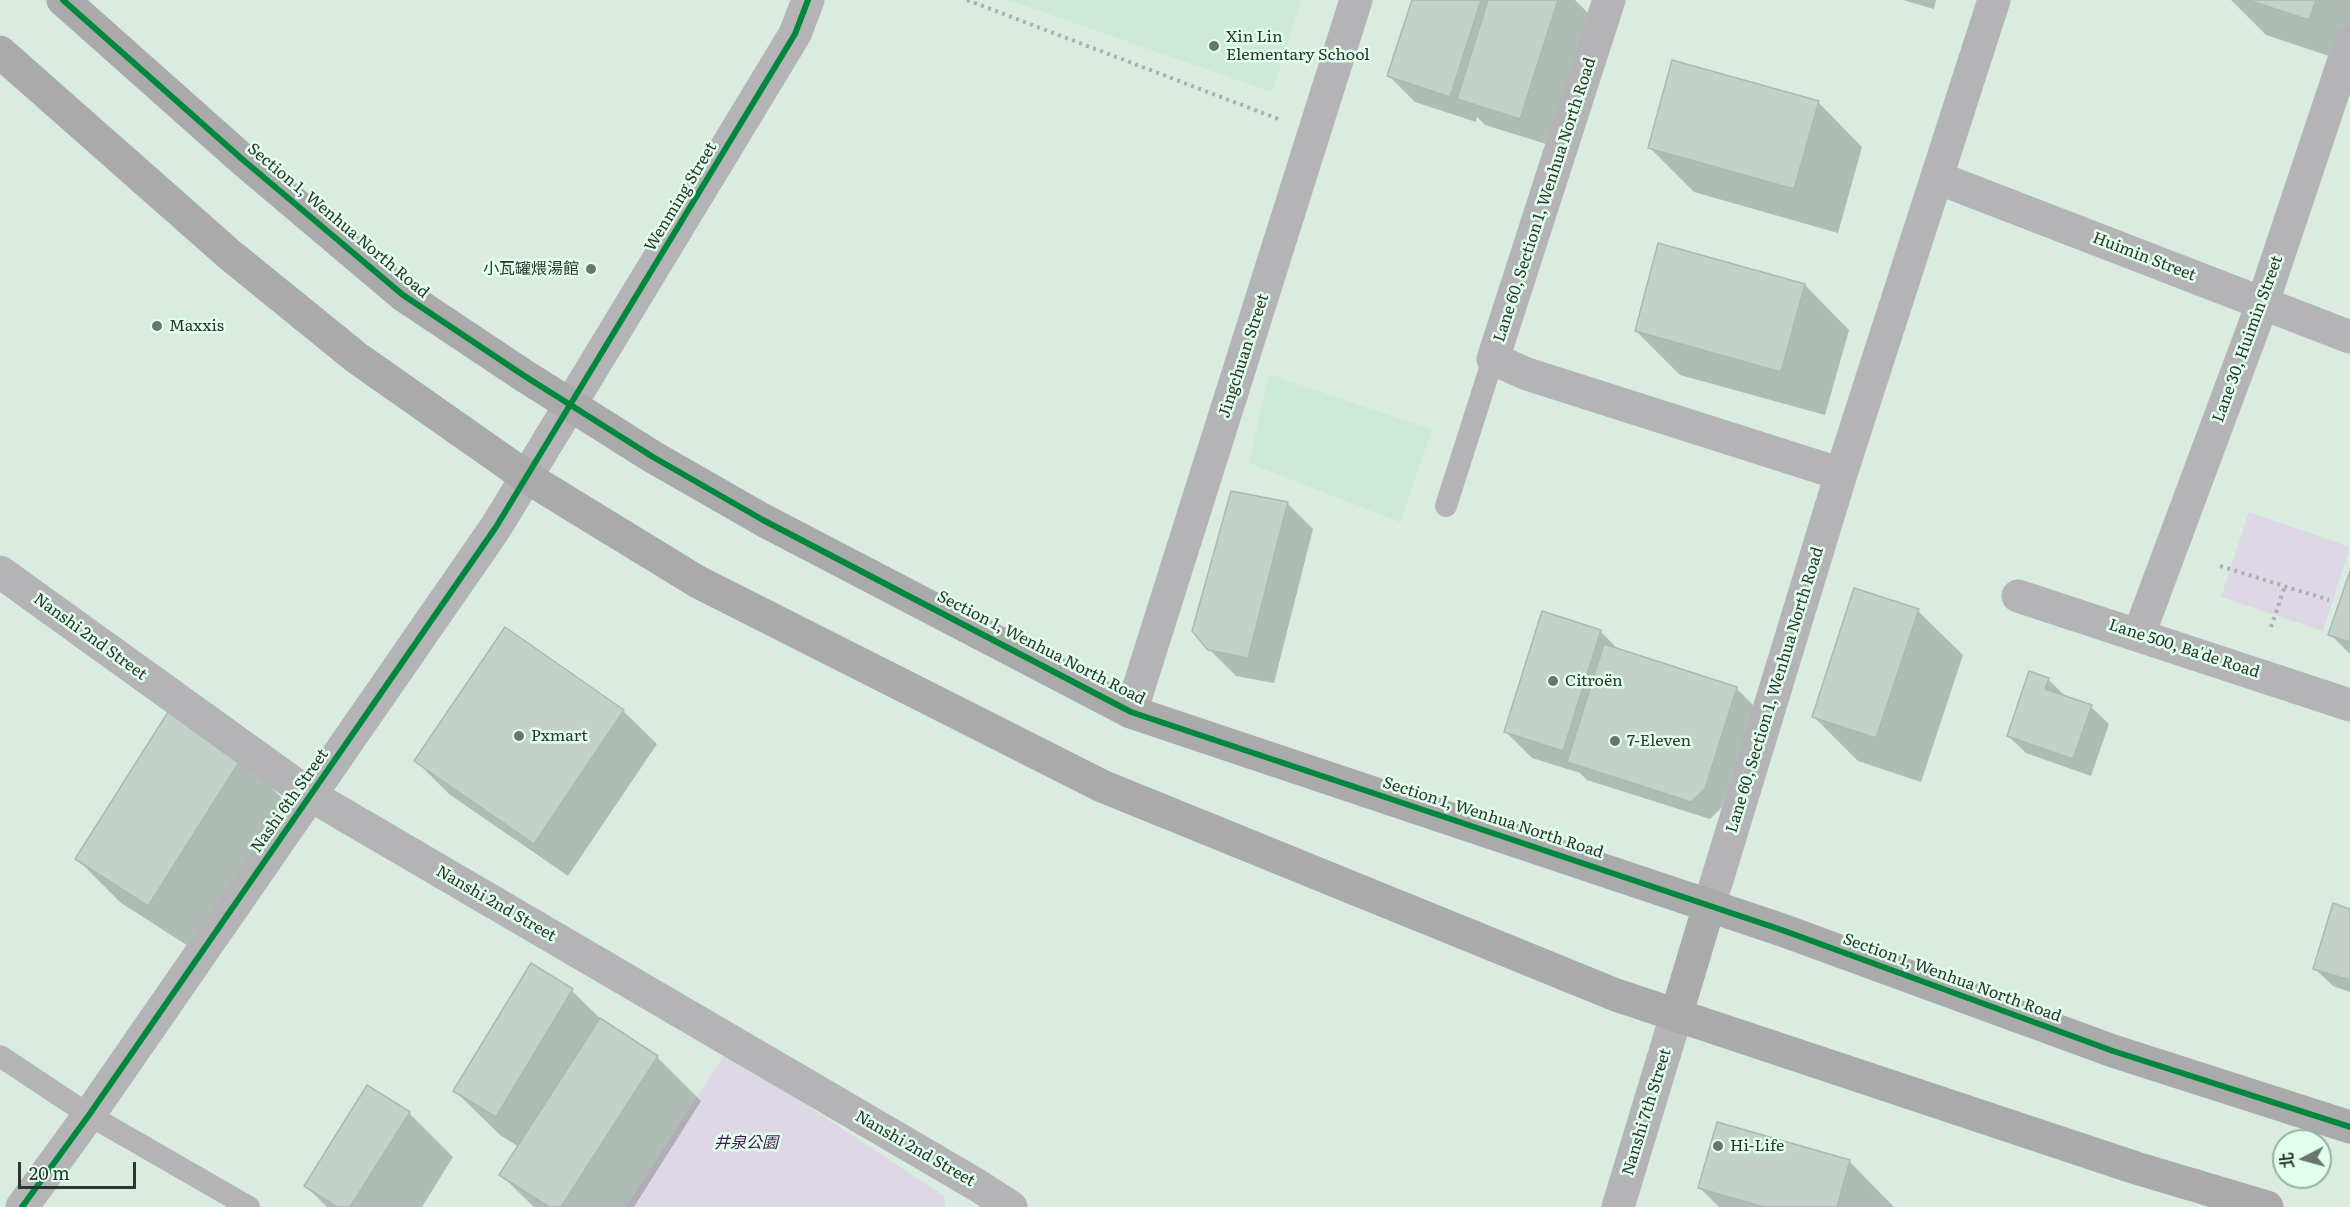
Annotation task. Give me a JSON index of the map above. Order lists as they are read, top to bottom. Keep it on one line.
{"streets":{"street":["Wenming Street","Lane 60, Section 1, Wenhua North Road","Section 1, Wenhua North Road","Huimin Street","Lane 30, Huimin Street","Jingchuan Street","Nanshi 2nd Street","Lane 500, Ba'de Road","Nashi 6th Street","Nanshi 7th Street"]},"crossings":[["Wenming Street","Section 1, Wenhua North Road"],["Wenming Street","Nashi 6th Street"],["Lane 60, Section 1, Wenhua North Road","Section 1, Wenhua North Road"],["Lane 60, Section 1, Wenhua North Road","Huimin Street"],["Section 1, Wenhua North Road","Jingchuan Street"],["Section 1, Wenhua North Road","Nashi 6th Street"],["Huimin Street","Lane 30, Huimin Street"],["Lane 30, Huimin Street","Lane 500, Ba'de Road"],["Nanshi 2nd Street","Nashi 6th Street"]],"parks":["井泉公園"],"places":["Xin Lin Elementary School","小瓦罐煨湯館","Maxxis","Citroën","Pxmart","7-Eleven","Hi-Life"],"scale_bar":"20 m","north":"left"}
